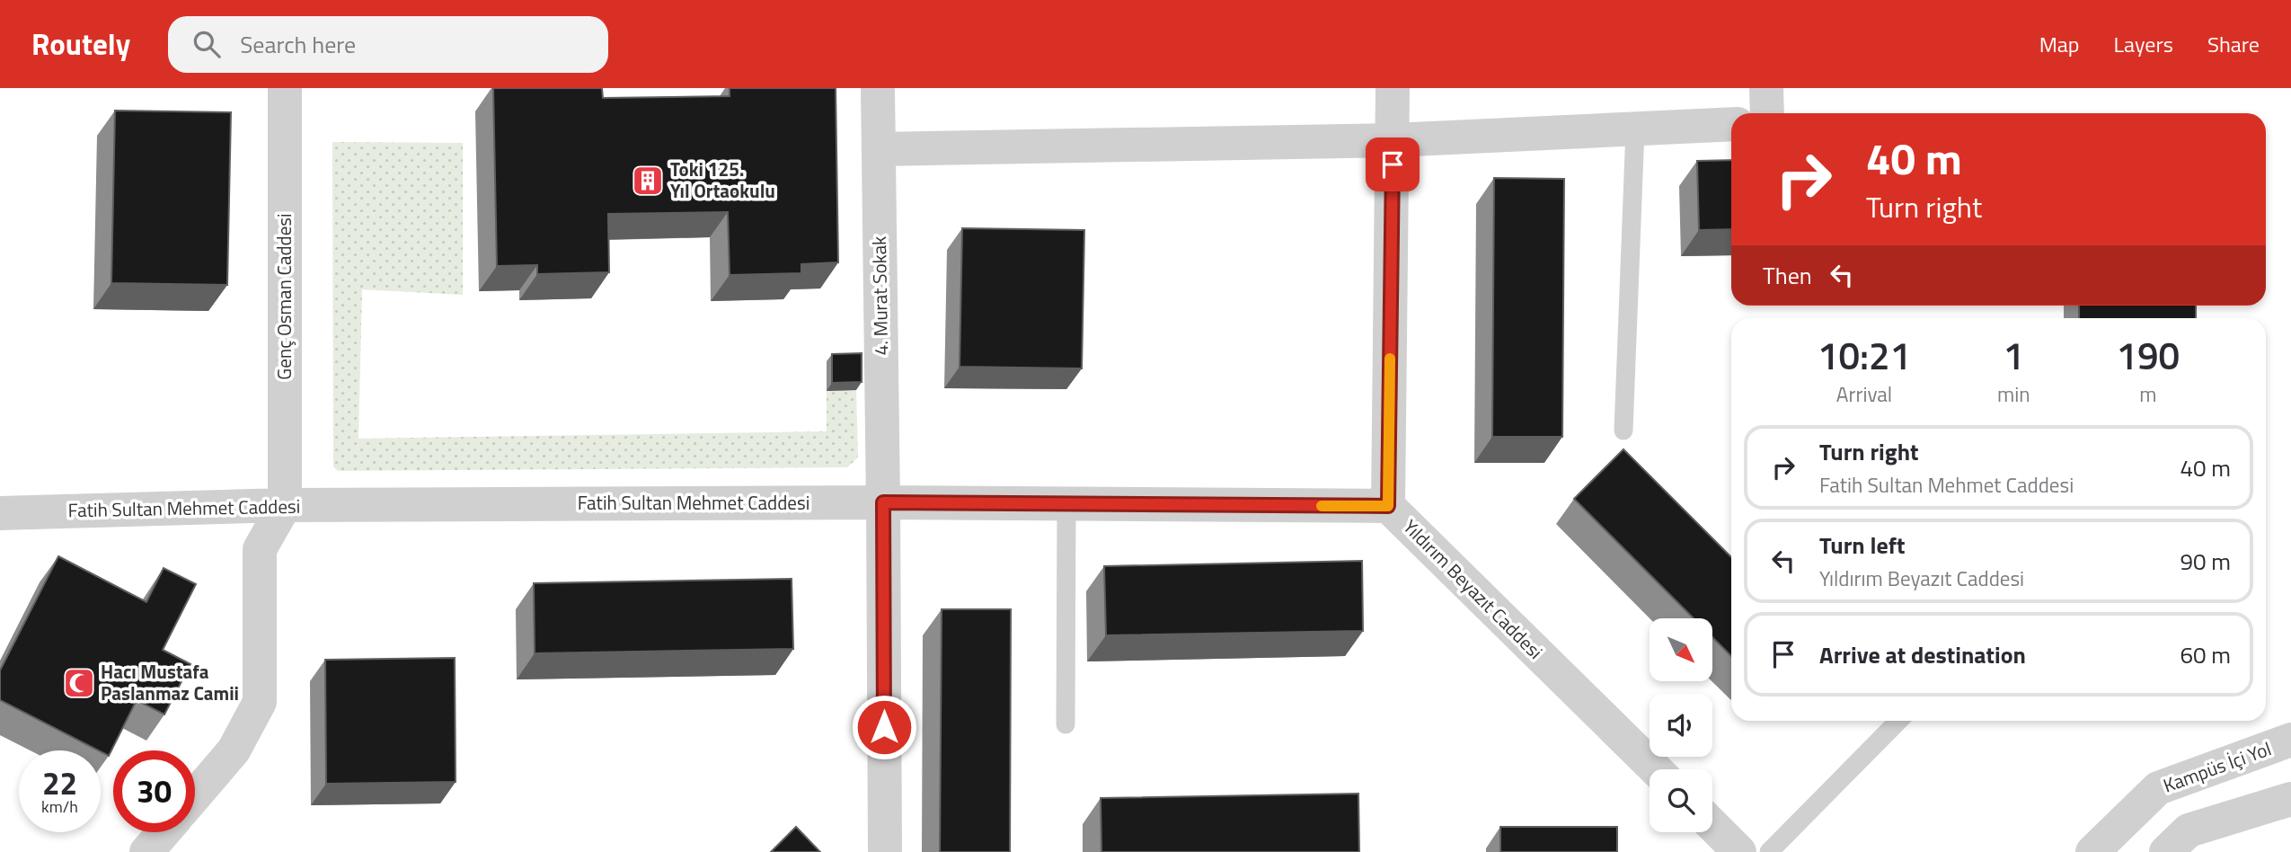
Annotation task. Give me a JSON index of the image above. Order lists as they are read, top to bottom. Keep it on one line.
{"streets":{"street":["4. Murat Sokak","Genç Osman Caddesi","Fatih Sultan Mehmet Caddesi","Yıldırım Beyazıt Caddesi","Kampüs İçi Yol"]},"crossings":[["4. Murat Sokak","Fatih Sultan Mehmet Caddesi"],["Genç Osman Caddesi","Fatih Sultan Mehmet Caddesi"],["Fatih Sultan Mehmet Caddesi","Yıldırım Beyazıt Caddesi"]],"places":{"building":["Toki 125. Yıl Ortaokulu"],"mosque":["Hacı Mustafa Paslanmaz Camii"]},"north":"bottom right","page":{"header":"Routely","search":"Search here","nav":["Map","Layers","Share"],"turn":["40 m","Turn right"],"then":"Then","eta":["10:21","Arrival","1","min","190","m"],"list":[{"name":"Turn right","note":"Fatih Sultan Mehmet Caddesi","value":"40 m"},{"name":"Turn left","note":"Yıldırım Beyazıt Caddesi","value":"90 m"},{"name":"Arrive at destination","value":"60 m"}],"speed":"22 km/h","limit":"30"}}
